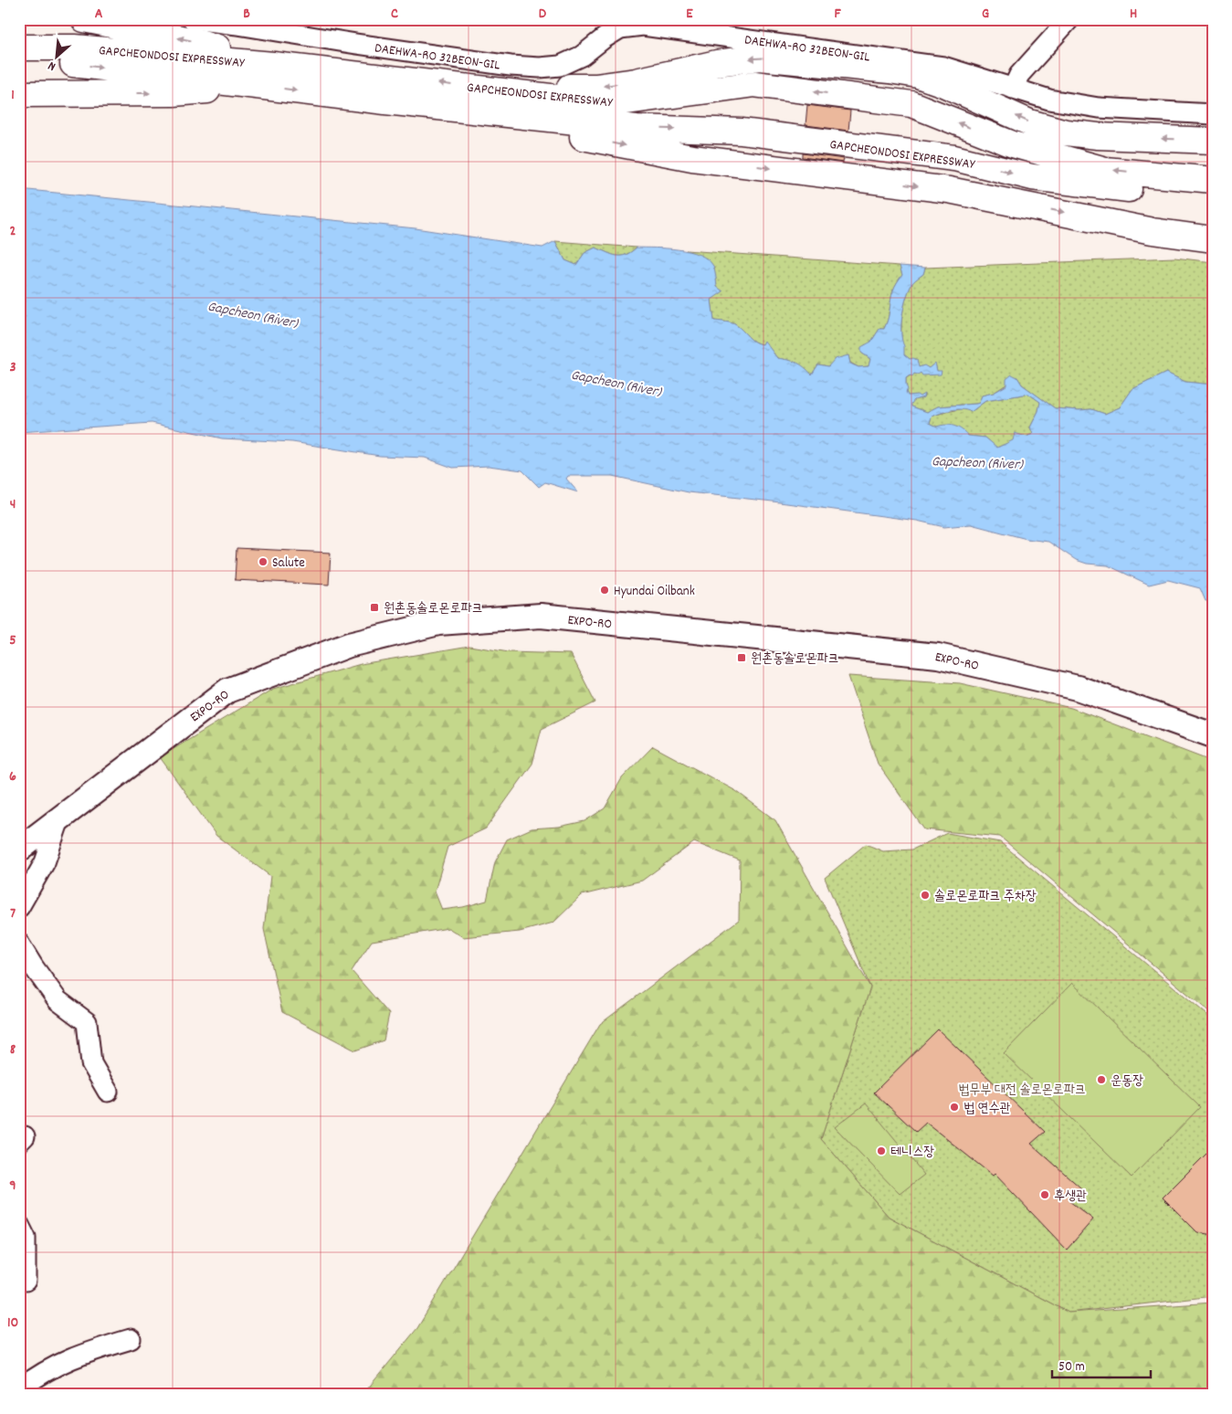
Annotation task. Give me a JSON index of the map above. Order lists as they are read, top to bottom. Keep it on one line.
{"streets":{"highway":["GAPCHEONDOSI EXPRESSWAY"],"main road":["EXPO-RO"],"street":["DAEHWA-RO 32BEON-GIL"]},"water":["Gapcheon (River)"],"parks":["법무부 대전 솔로몬로파크"],"places":{"other":["Salute","Hyundai Oilbank","솔로몬로파크 주차장","운동장","법 연수관","테니스장","후생관"],"transit":["원촌동솔로몬로파크","원촌동솔로몬파크"]},"scale_bar":"50 m","north":"bottom left","grid":{"columns":["A","B","C","D","E","F","G","H"],"rows":["1","2","3","4","5","6","7","8","9","10"]}}
